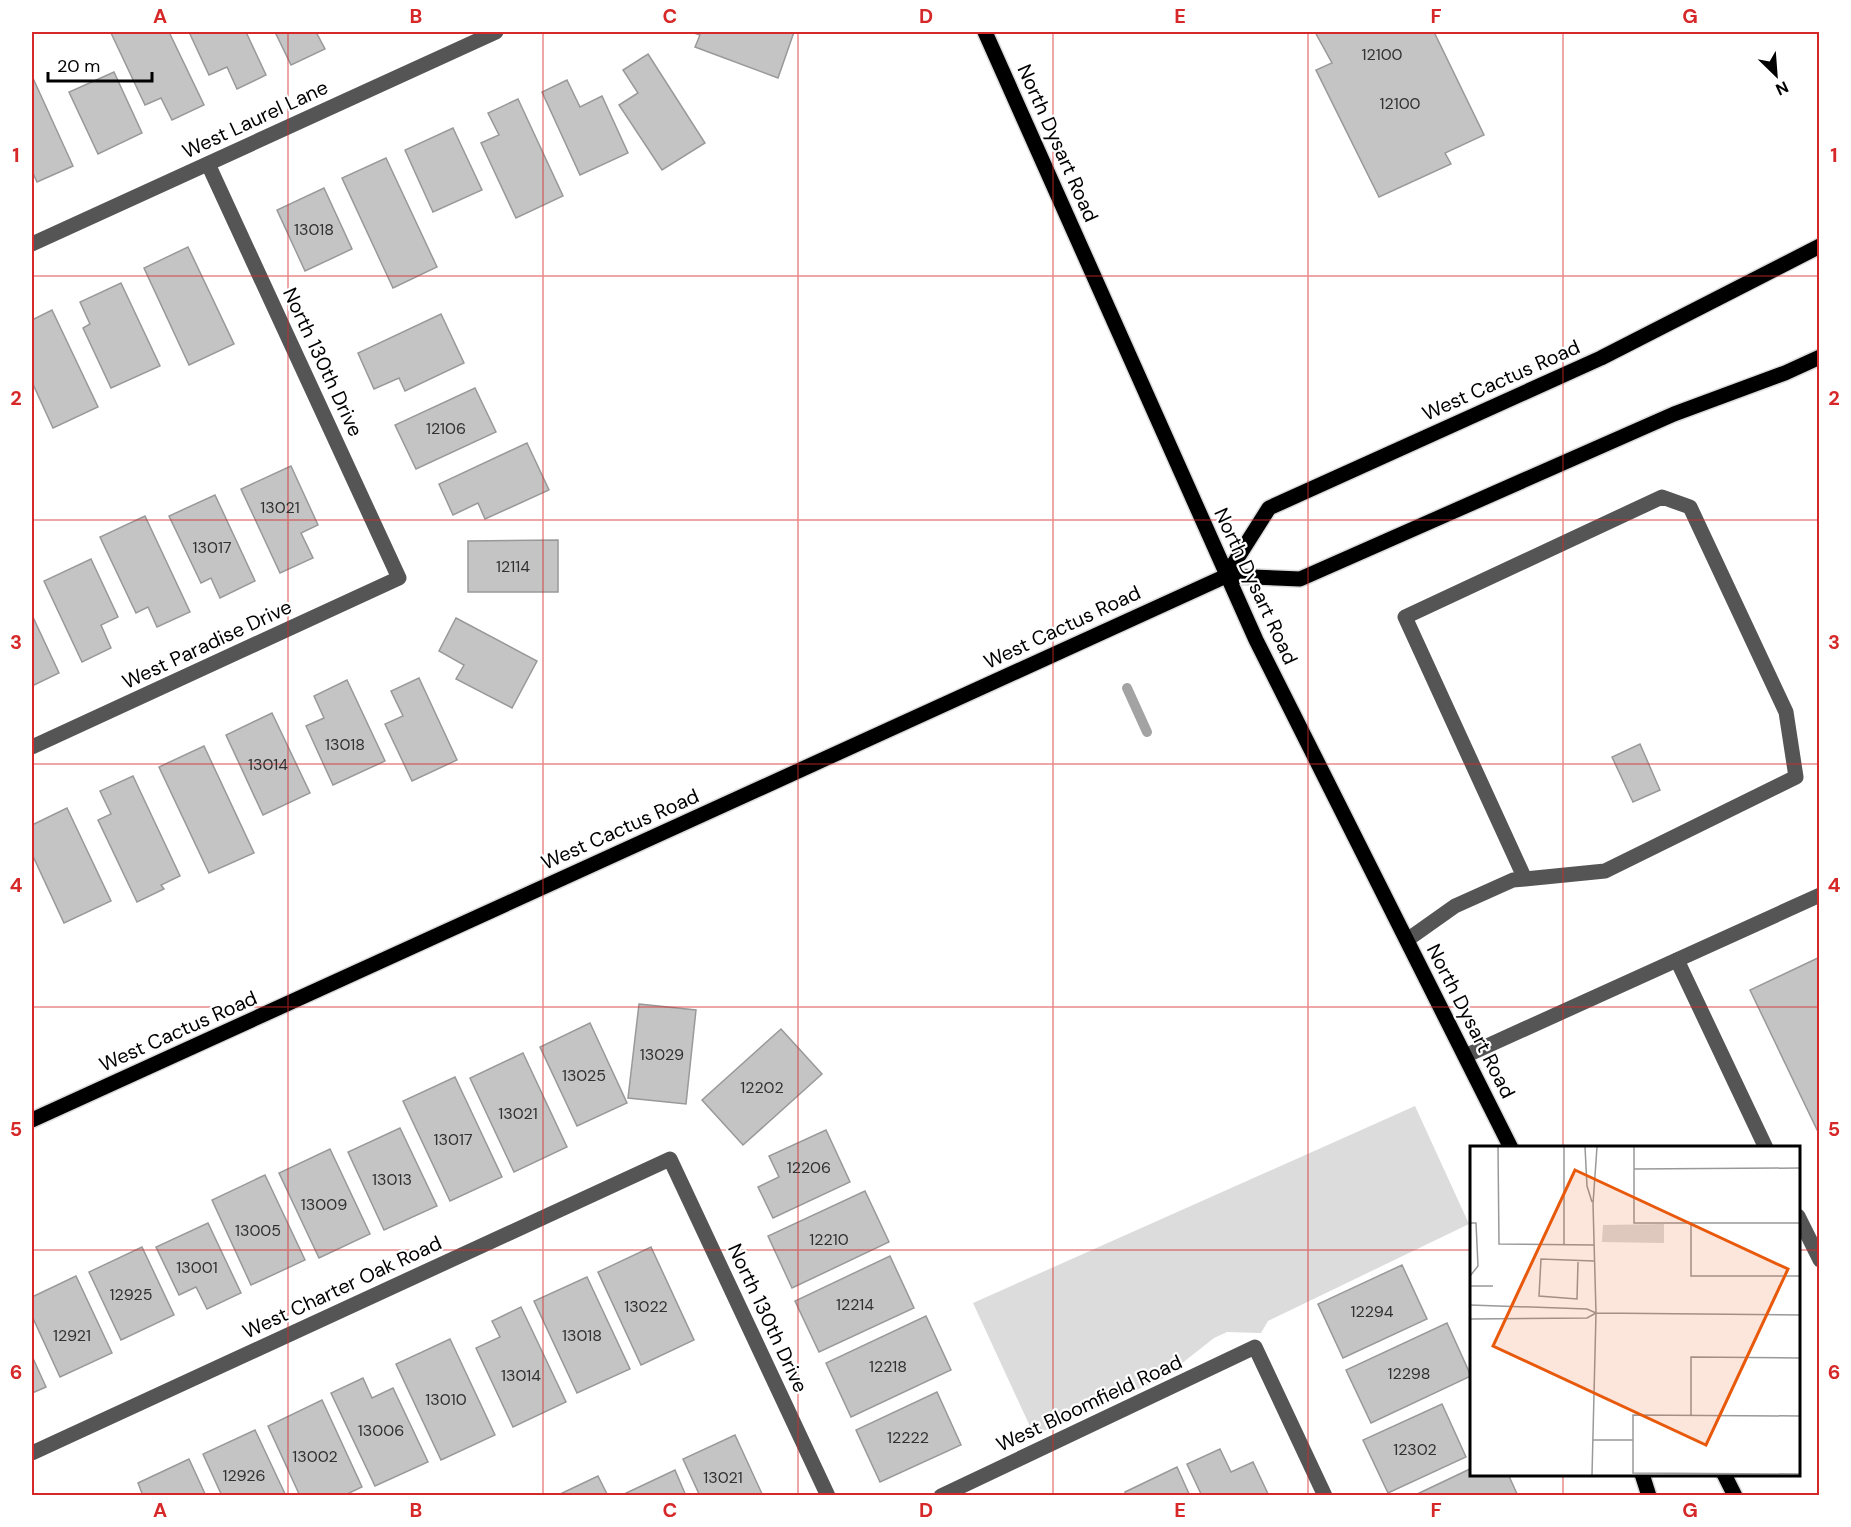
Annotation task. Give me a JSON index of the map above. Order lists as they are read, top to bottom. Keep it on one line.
{"streets":{"main road":["North Dysart Road","West Cactus Road"],"street":["West Laurel Lane","North 130th Drive","West Paradise Drive","West Charter Oak Road","West Bloomfield Road"]},"crossings":[["West Laurel Lane","North 130th Drive"],["North Dysart Road","West Cactus Road"],["North 130th Drive","West Paradise Drive"],["North 130th Drive","West Charter Oak Road"]],"house_numbers":["12100","12100","13018","12106","13021","13017","12114","13018","13014","13029","13025","12202","13021","13017","12206","13013","13009","13005","12210","13001","12925","12214","13022","12294","12921","13018","12218","12298","13014","13010","13006","12222","12302","13002","12926","13021"],"scale_bar":"20 m","north":"bottom right","grid":{"columns":["A","B","C","D","E","F","G"],"rows":["1","2","3","4","5","6"]}}
